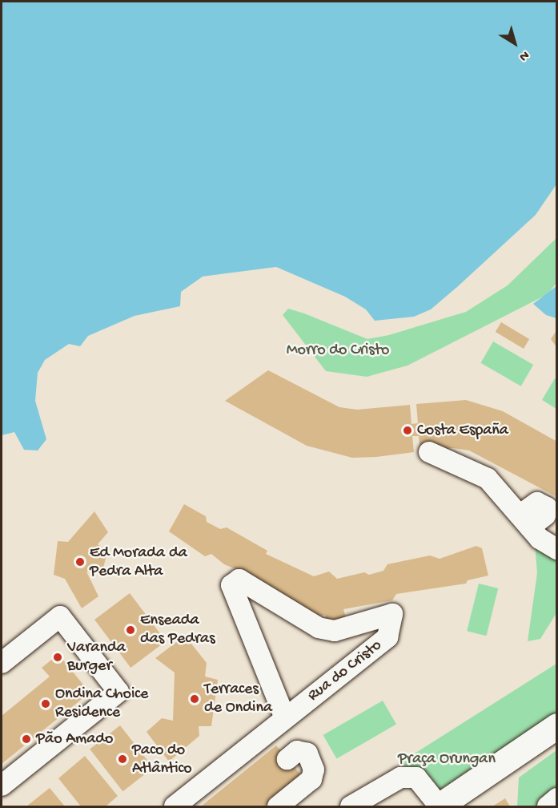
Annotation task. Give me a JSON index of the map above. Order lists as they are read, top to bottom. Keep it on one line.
{"streets":{"street":["Rua do Cristo"]},"parks":["Morro do Cristo","Praça Orungan"],"places":["Costa España","Ed Morada da Pedra Alta","Enseada das Pedras","Varanda Burger","Terraces de Ondina","Ondina Choice Residence","Pão Amado","Paco do Atlântico"],"north":"bottom right"}
